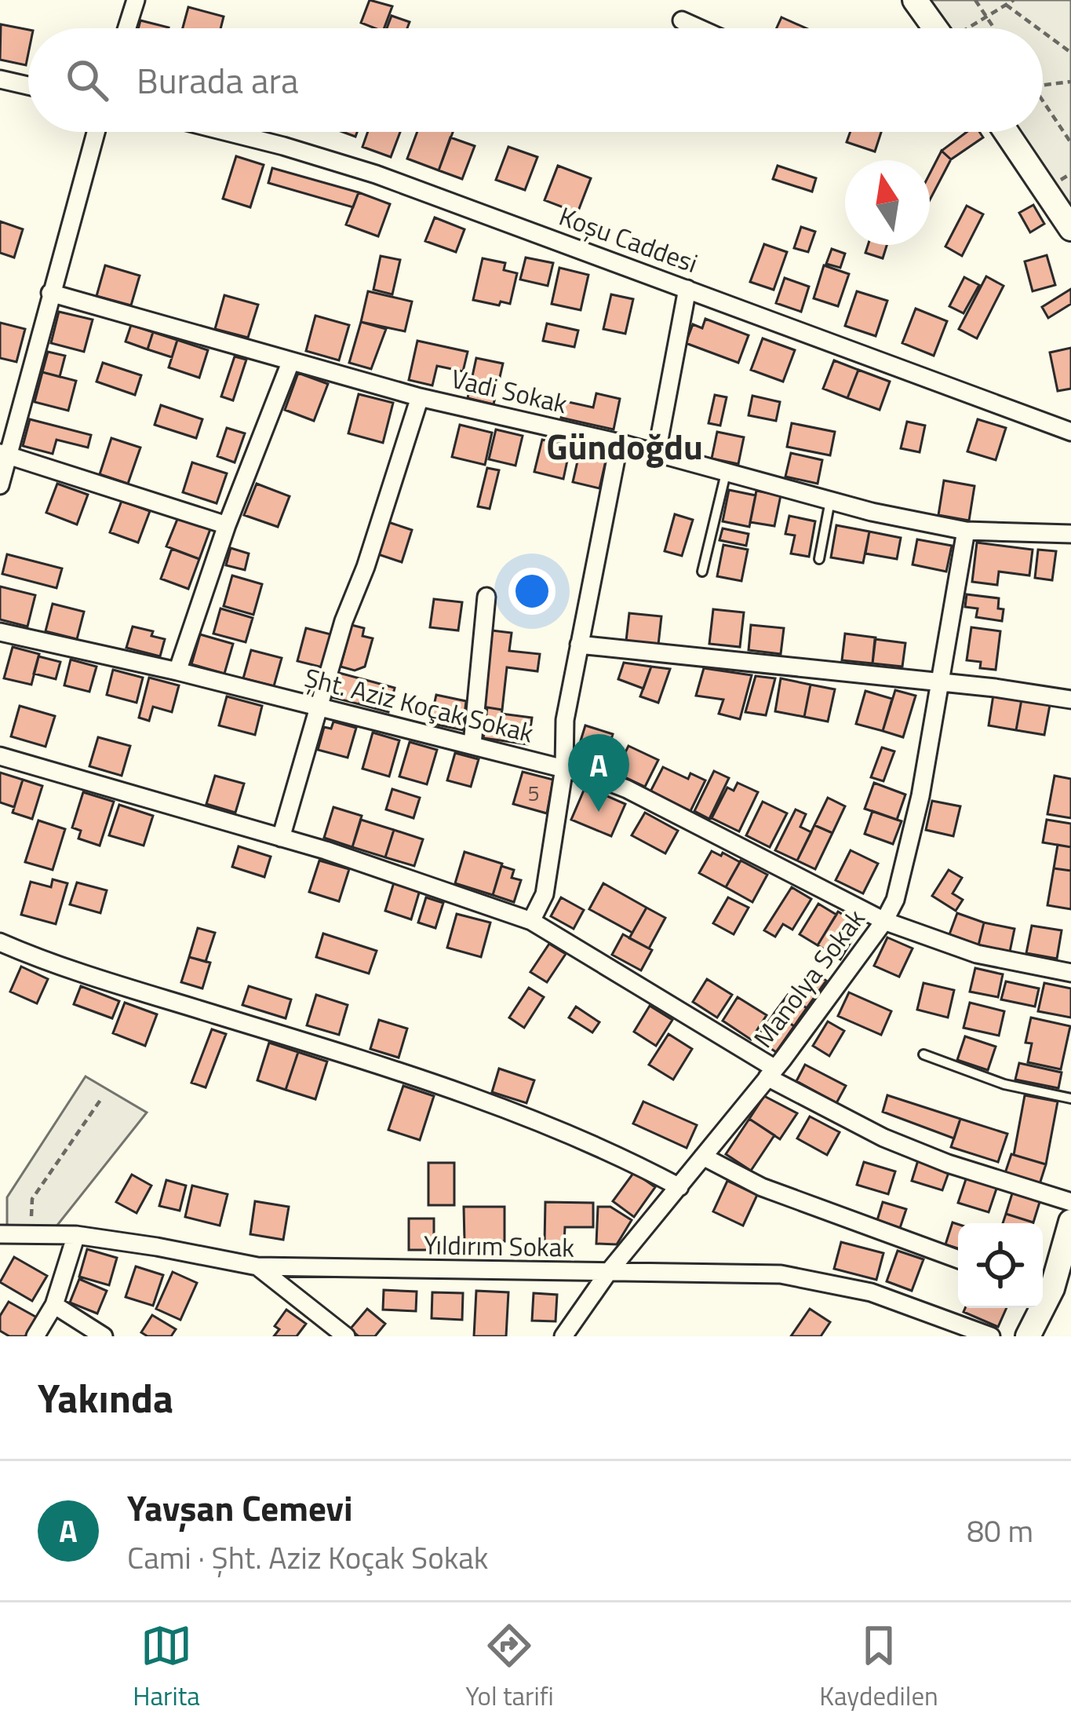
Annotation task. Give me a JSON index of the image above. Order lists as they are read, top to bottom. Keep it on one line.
{"streets":{"street":["Koşu Caddesi","Vadi Sokak","Şht. Aziz Koçak Sokak","Manolya Sokak","Yıldırım Sokak"]},"crossings":[["Vadi Sokak","Manolya Sokak"],["Şht. Aziz Koçak Sokak","Manolya Sokak"],["Manolya Sokak","Yıldırım Sokak"]],"districts":["Gündoğdu"],"house_numbers":["5"],"north":"top","page":{"search":"Burada ara","pins":"A","heading":"Yakında","list":[{"mark":"A","name":"Yavşan Cemevi","note":"Cami · Şht. Aziz Koçak Sokak","value":"80 m"}],"nav":["Harita","Yol tarifi","Kaydedilen"]}}
